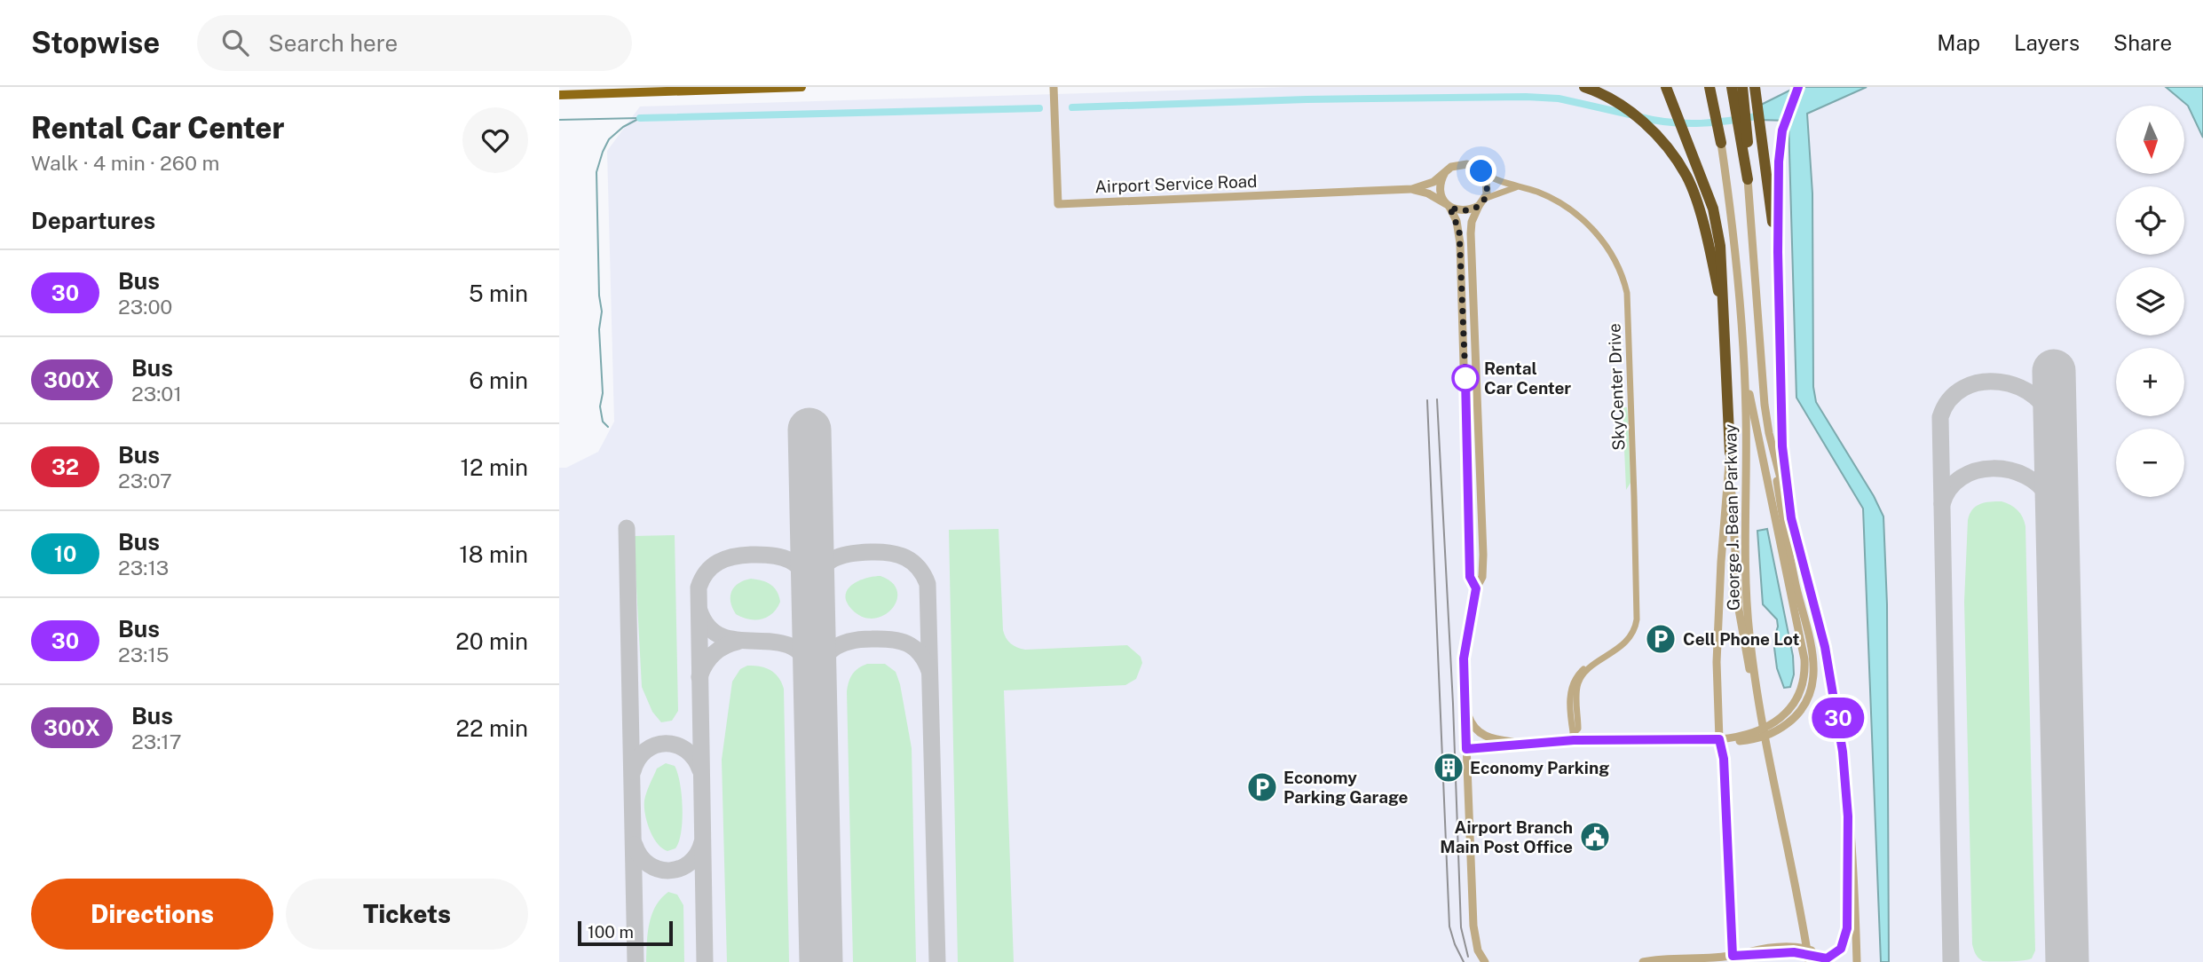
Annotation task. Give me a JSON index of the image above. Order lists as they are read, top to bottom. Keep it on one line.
{"streets":{"street":["Airport Service Road","SkyCenter Drive","George J. Bean Parkway"]},"crossings":[["Airport Service Road","SkyCenter Drive"]],"places":{"other":["Rental Car Center"],"parking":["Cell Phone Lot","Economy Parking Garage"],"building":["Economy Parking"],"public building":["Airport Branch Main Post Office"]},"lines":["bus line 30"],"scale_bar":"100 m","north":"bottom","page":{"header":"Stopwise","search":"Search here","nav":["Map","Layers","Share"],"heading":[["Rental Car Center","Walk · 4 min · 260 m"],"Departures"],"on_map":"30","map_buttons":["+","−"],"list":[{"mark":"30","name":"Bus","note":"23:00","value":"5 min"},{"mark":"300X","name":"Bus","note":"23:01","value":"6 min"},{"mark":"32","name":"Bus","note":"23:07","value":"12 min"},{"mark":"10","name":"Bus","note":"23:13","value":"18 min"},{"mark":"30","name":"Bus","note":"23:15","value":"20 min"},{"mark":"300X","name":"Bus","note":"23:17","value":"22 min"}],"buttons":["Directions","Tickets"],"scale":"100 m"}}
